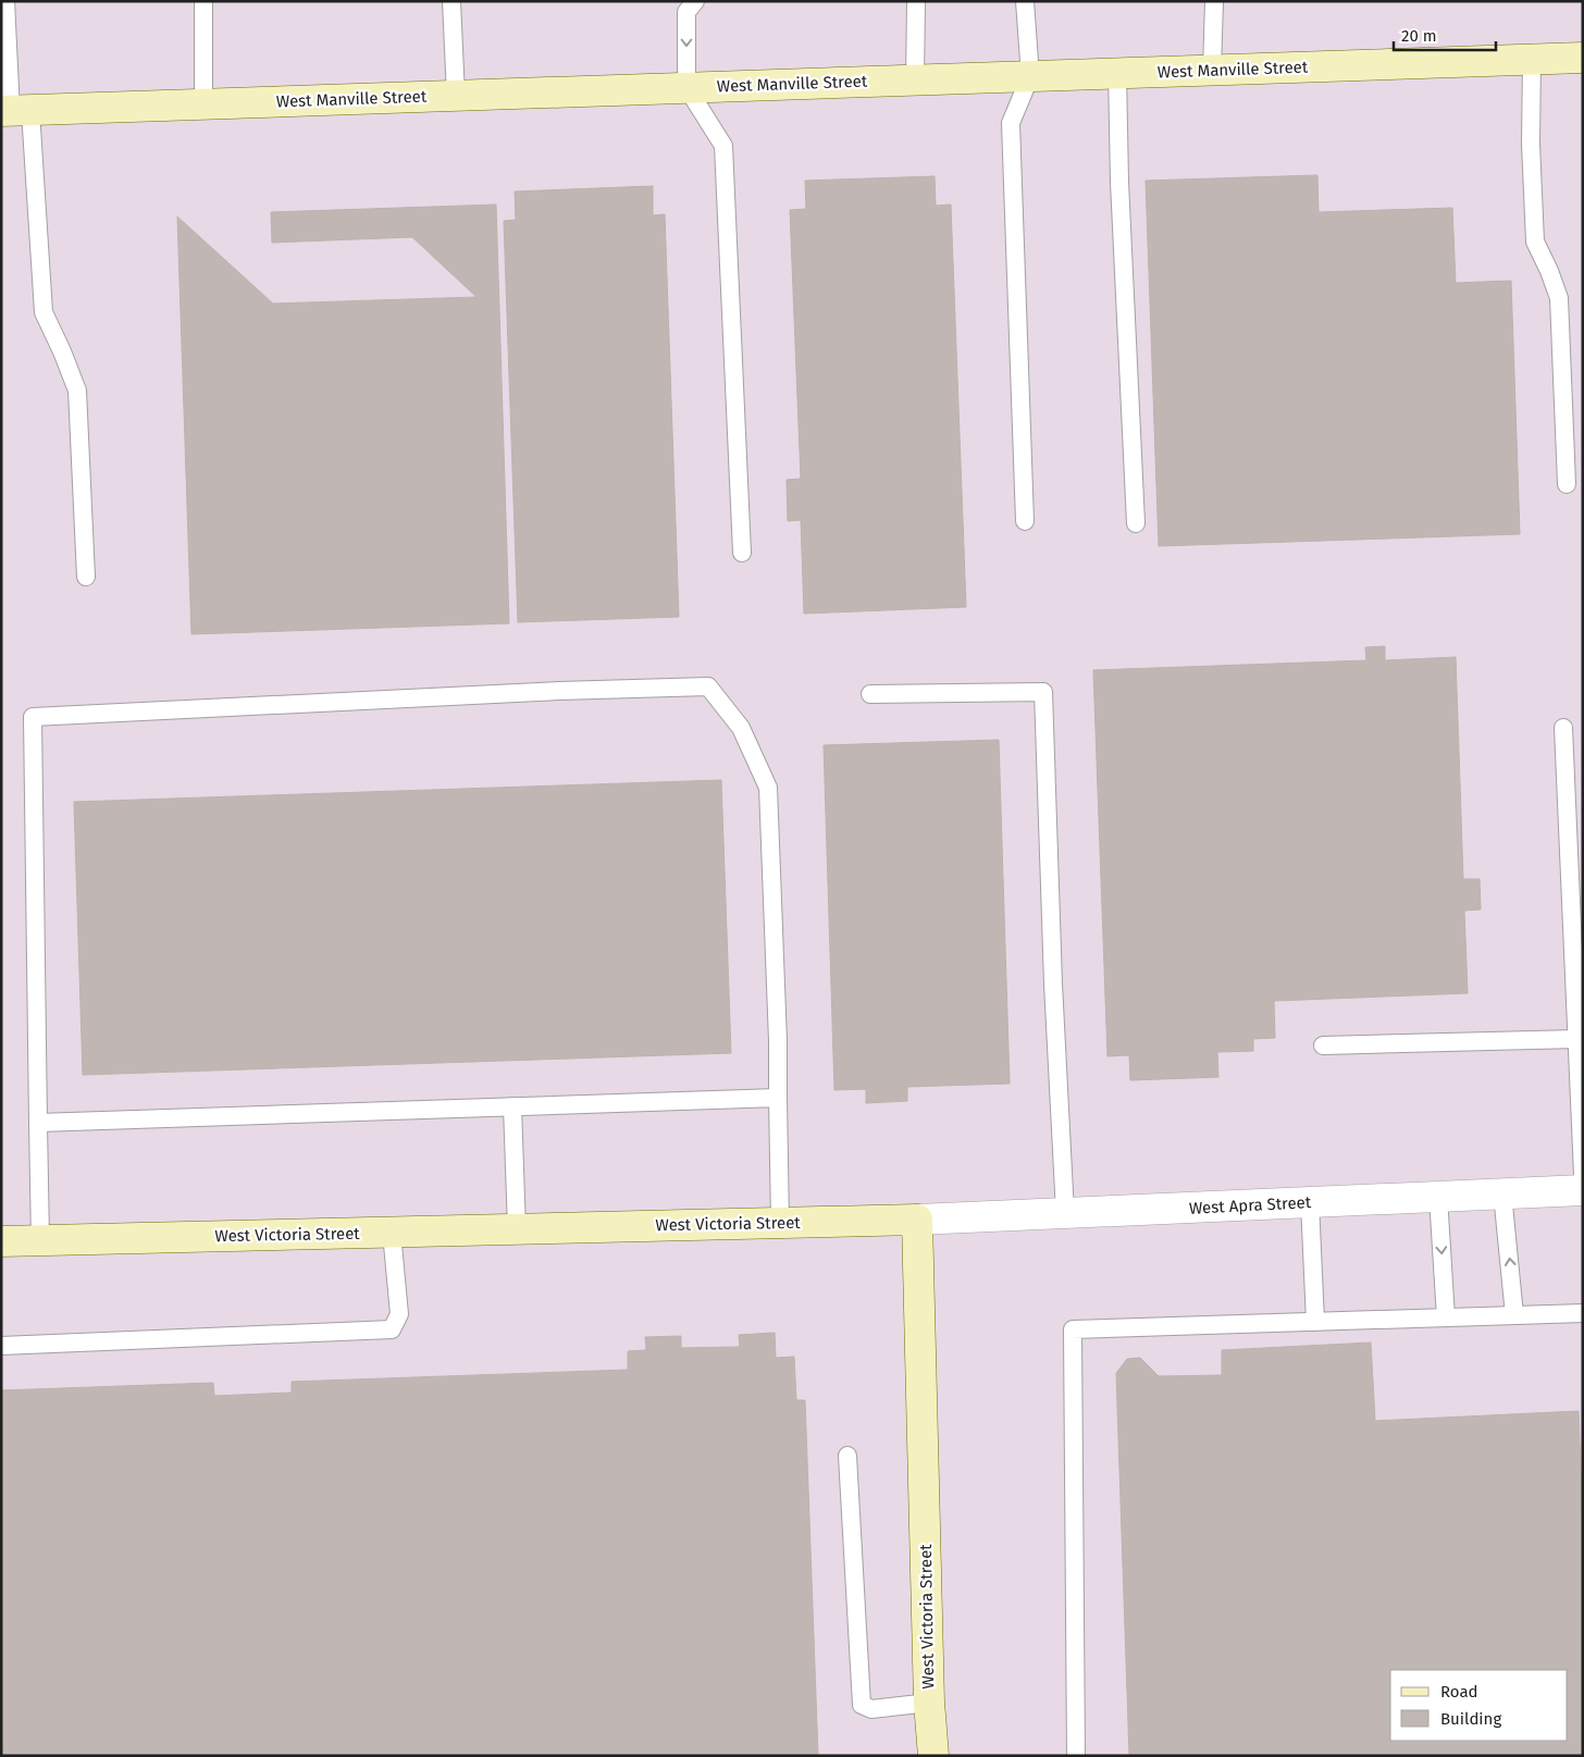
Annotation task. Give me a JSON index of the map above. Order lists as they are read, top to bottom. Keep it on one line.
{"streets":{"street":["West Manville Street","West Apra Street","West Victoria Street"]},"crossings":[["West Apra Street","West Victoria Street"]],"legend":["Road","Building"],"scale_bar":"20 m"}
